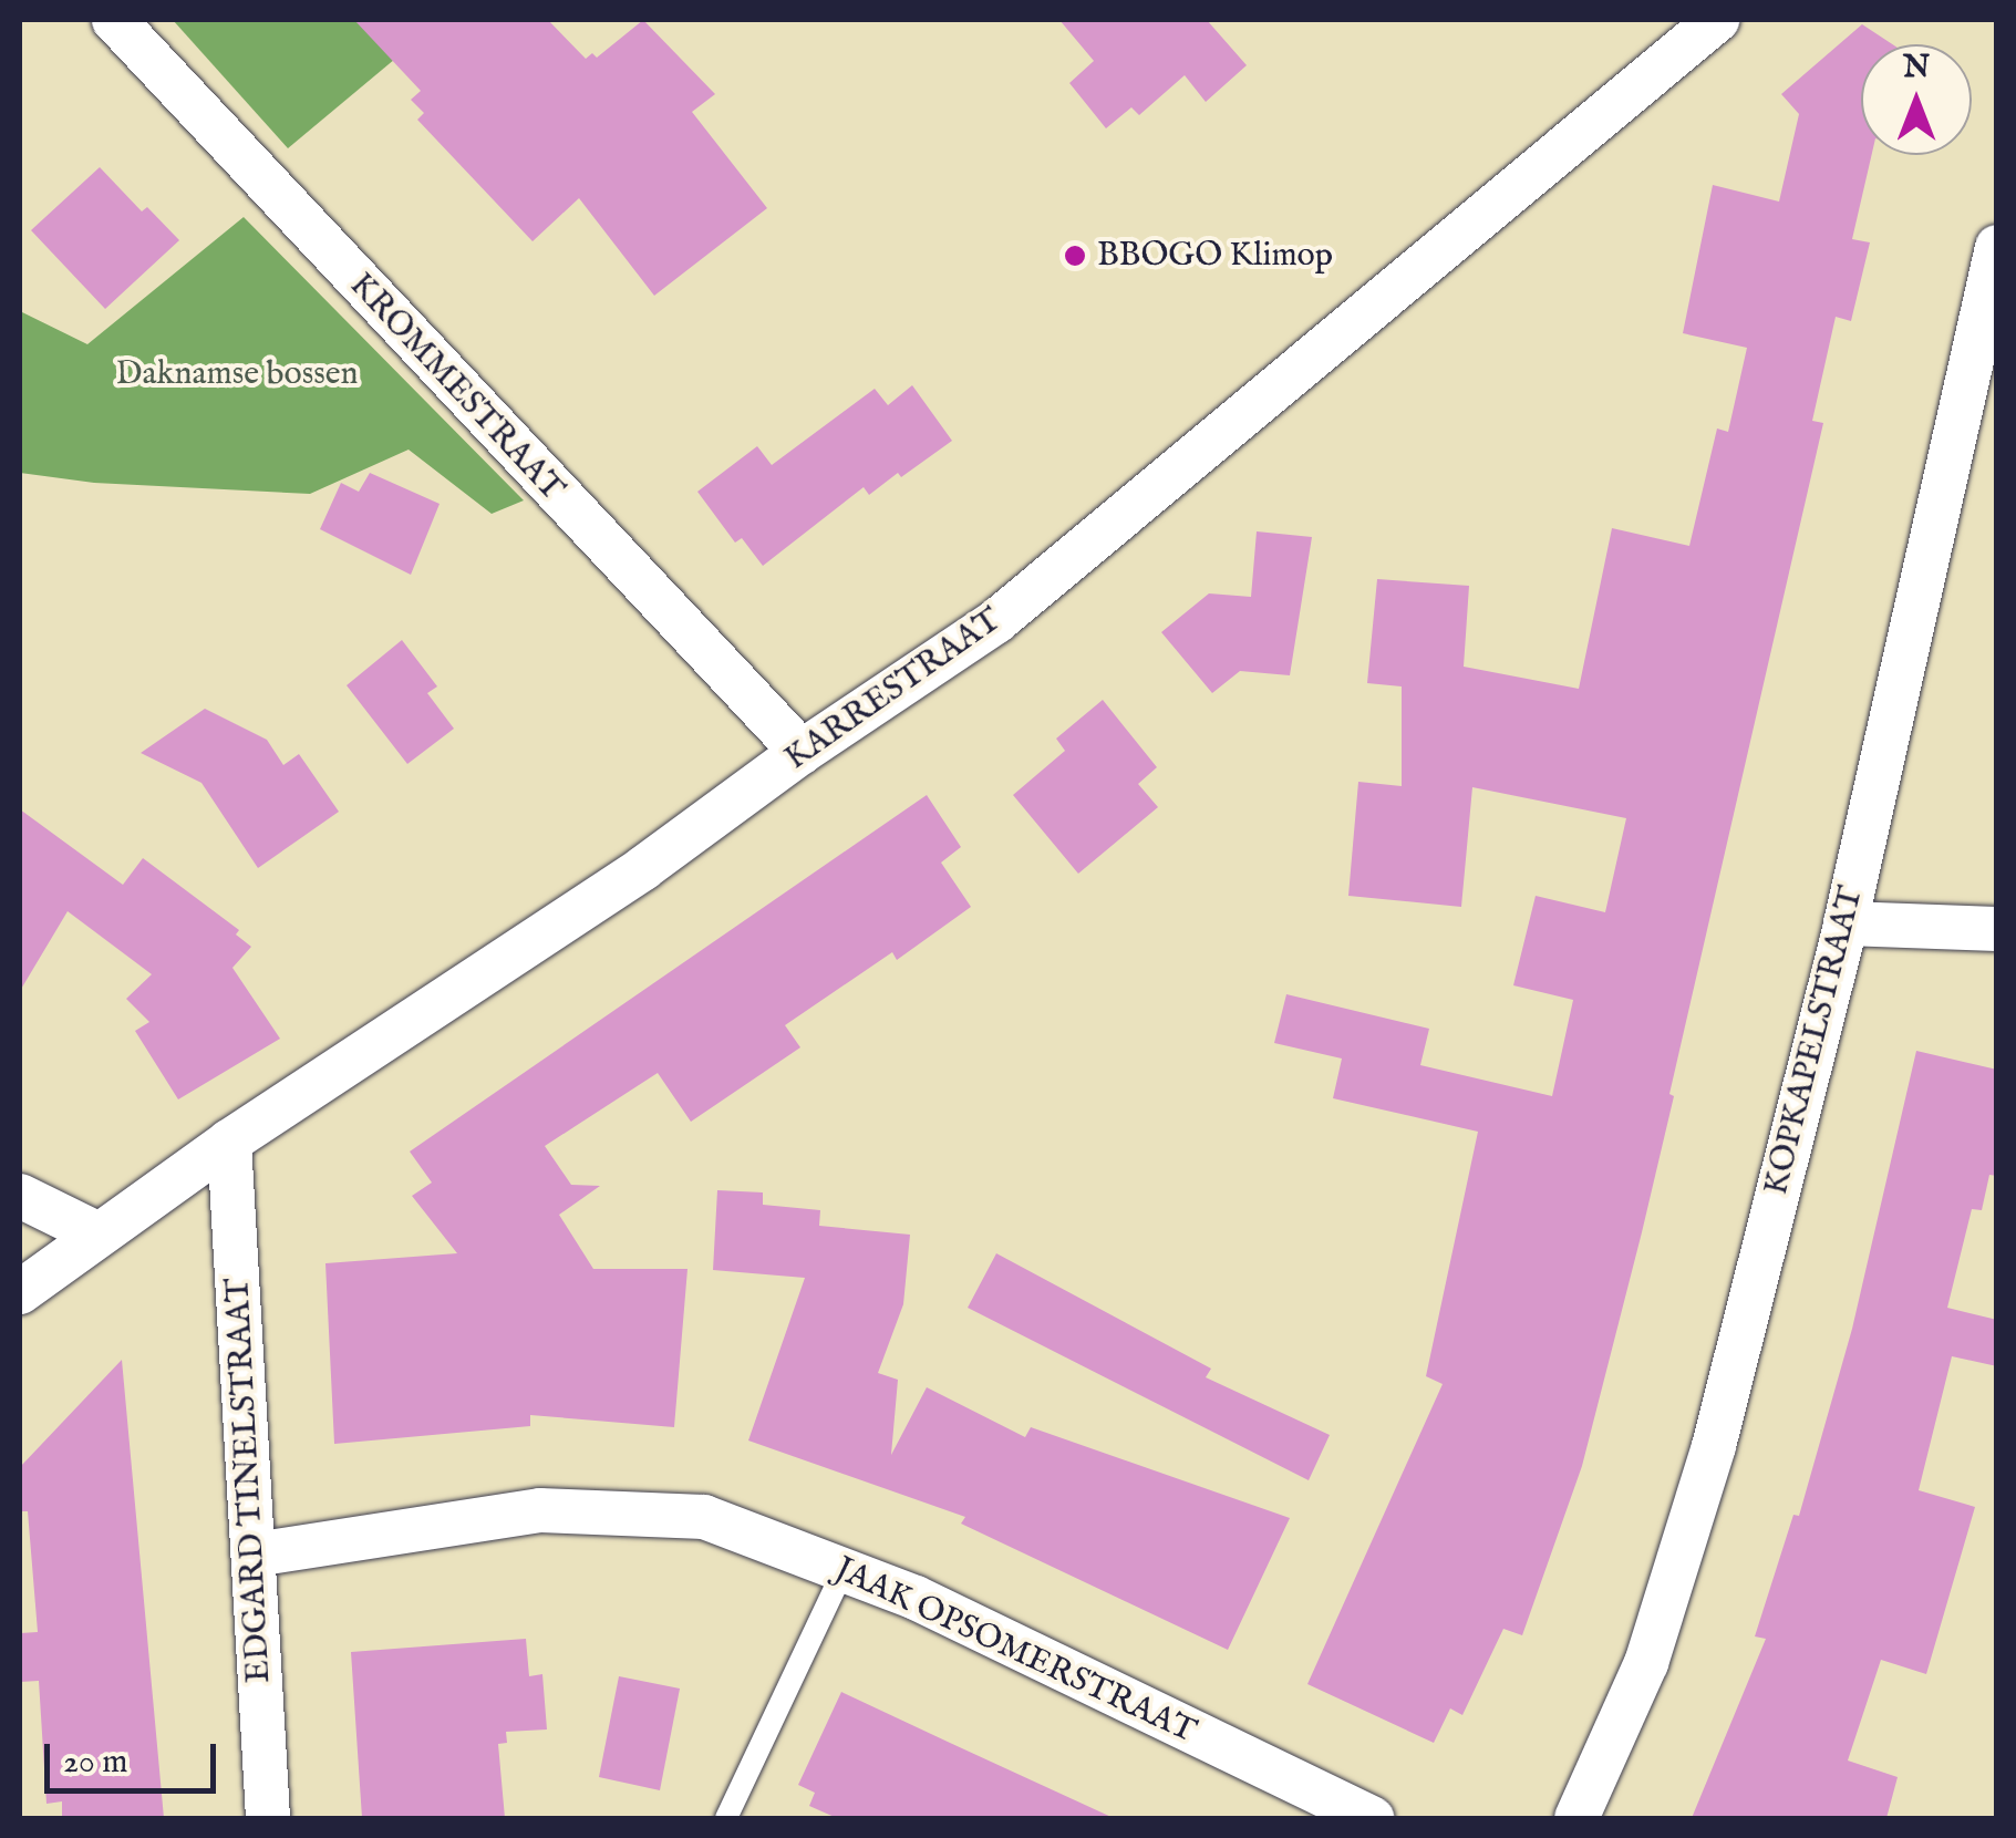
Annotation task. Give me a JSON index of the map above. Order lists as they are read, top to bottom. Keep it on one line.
{"streets":{"street":["KROMMESTRAAT","KARRESTRAAT","KOPKAPELSTRAAT","EDGARD TINELSTRAAT","JAAK OPSOMERSTRAAT"]},"crossings":[["KROMMESTRAAT","KARRESTRAAT"],["KARRESTRAAT","EDGARD TINELSTRAAT"],["EDGARD TINELSTRAAT","JAAK OPSOMERSTRAAT"]],"parks":["Daknamse bossen"],"places":["BBOGO Klimop"],"scale_bar":"20 m","north":"top"}
